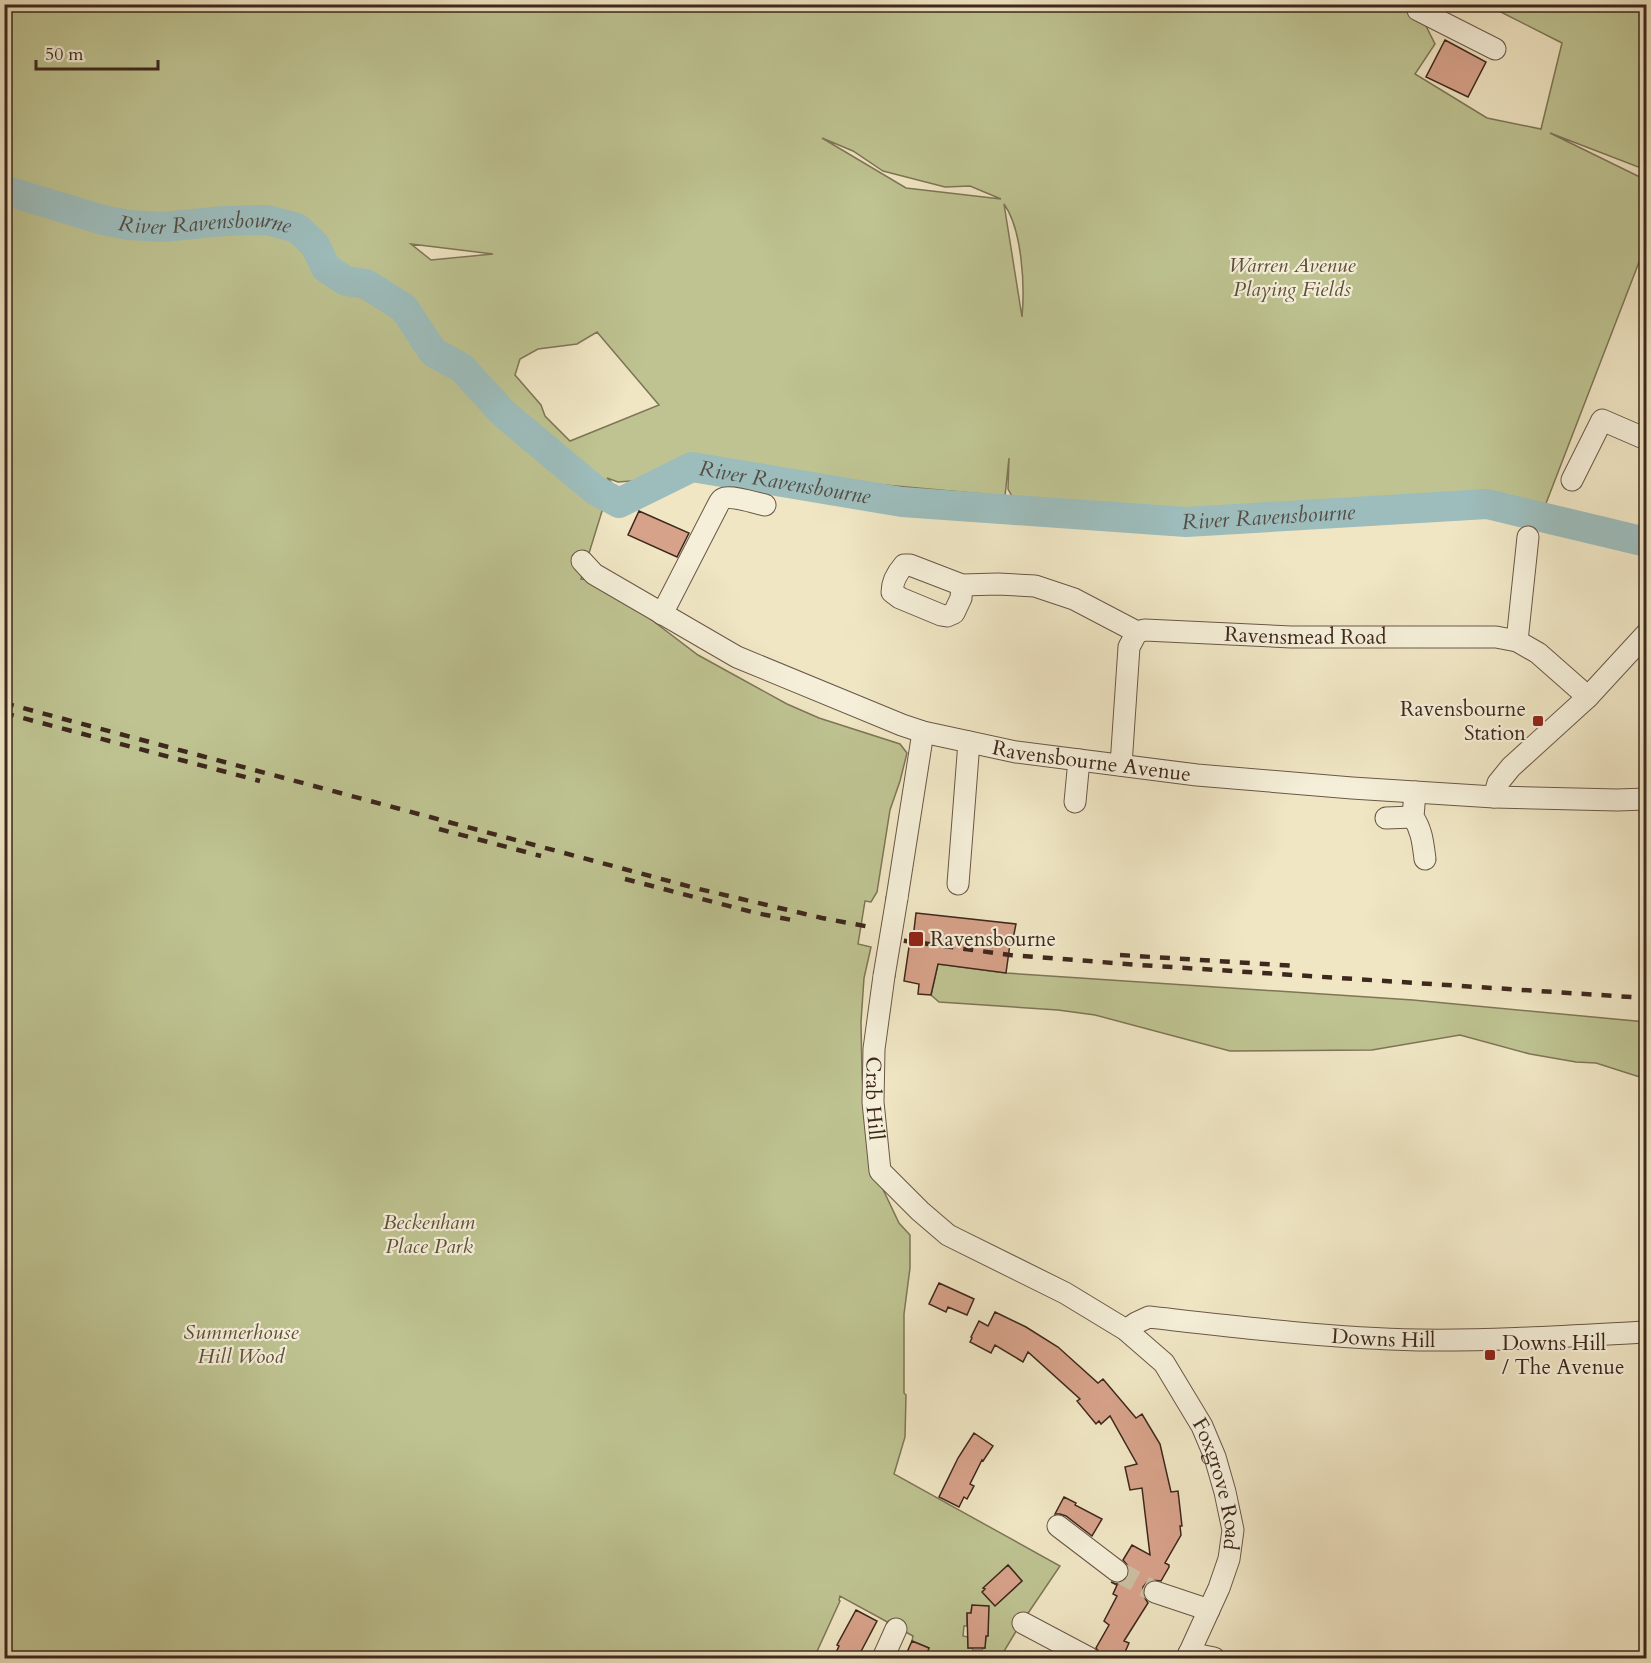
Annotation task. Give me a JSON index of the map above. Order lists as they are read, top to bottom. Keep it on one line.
{"streets":{"street":["Ravensmead Road","Ravensbourne Avenue","Crab Hill","Downs Hill","Foxgrove Road"]},"crossings":[["Ravensbourne Avenue","Crab Hill"],["Crab Hill","Downs Hill"],["Crab Hill","Foxgrove Road"],["Downs Hill","Foxgrove Road"]],"water":["River Ravensbourne"],"parks":["Warren Avenue Playing Fields","Beckenham Place Park","Summerhouse Hill Wood"],"places":{"transit":["Ravensbourne Station","Ravensbourne","Downs Hill / The Avenue"]},"scale_bar":"50 m"}
